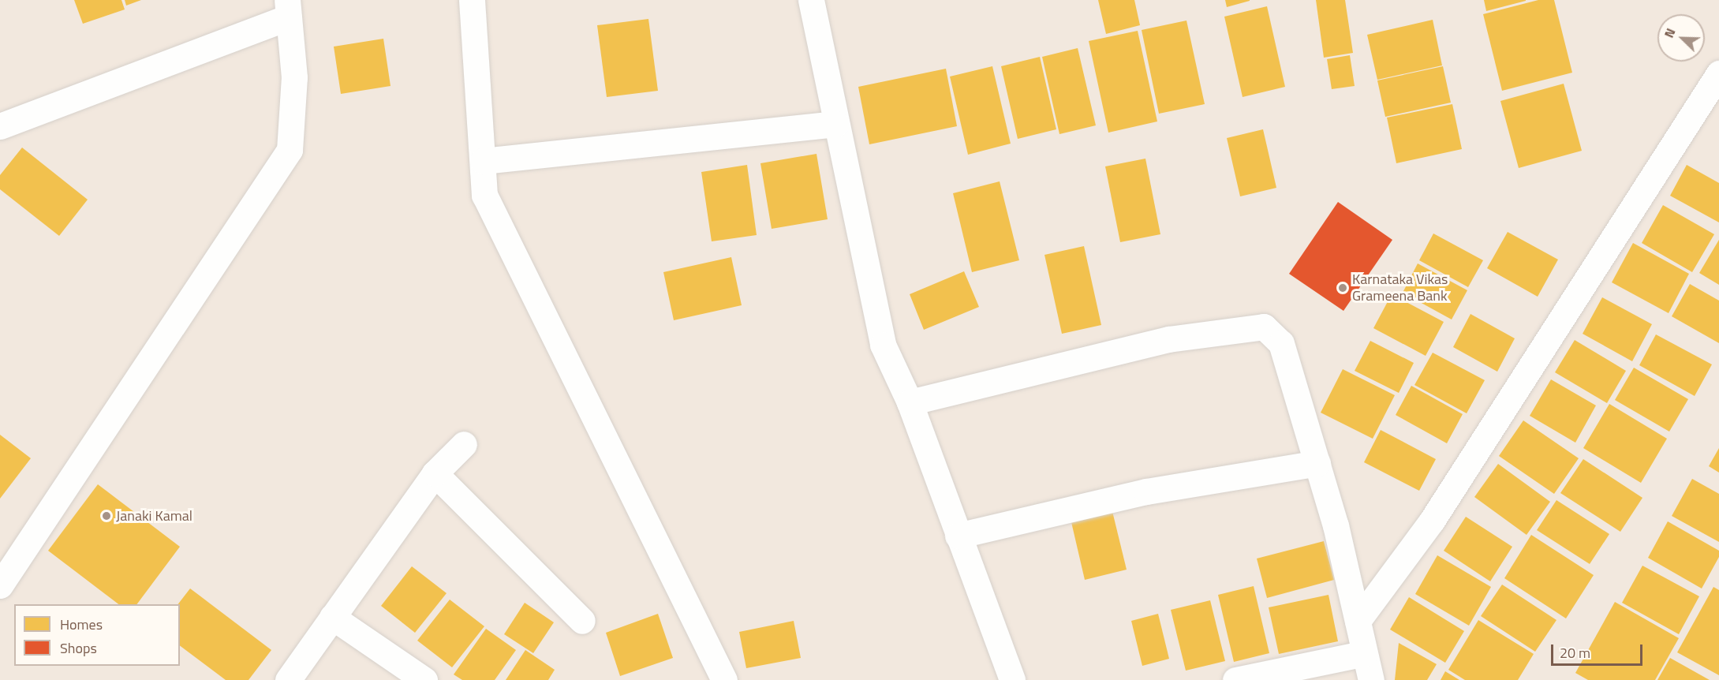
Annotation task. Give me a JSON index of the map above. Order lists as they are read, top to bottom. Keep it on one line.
{"places":["Karnataka Vikas Grameena Bank","Janaki Kamal"],"legend":["Homes","Shops"],"scale_bar":"20 m","north":"top left"}
